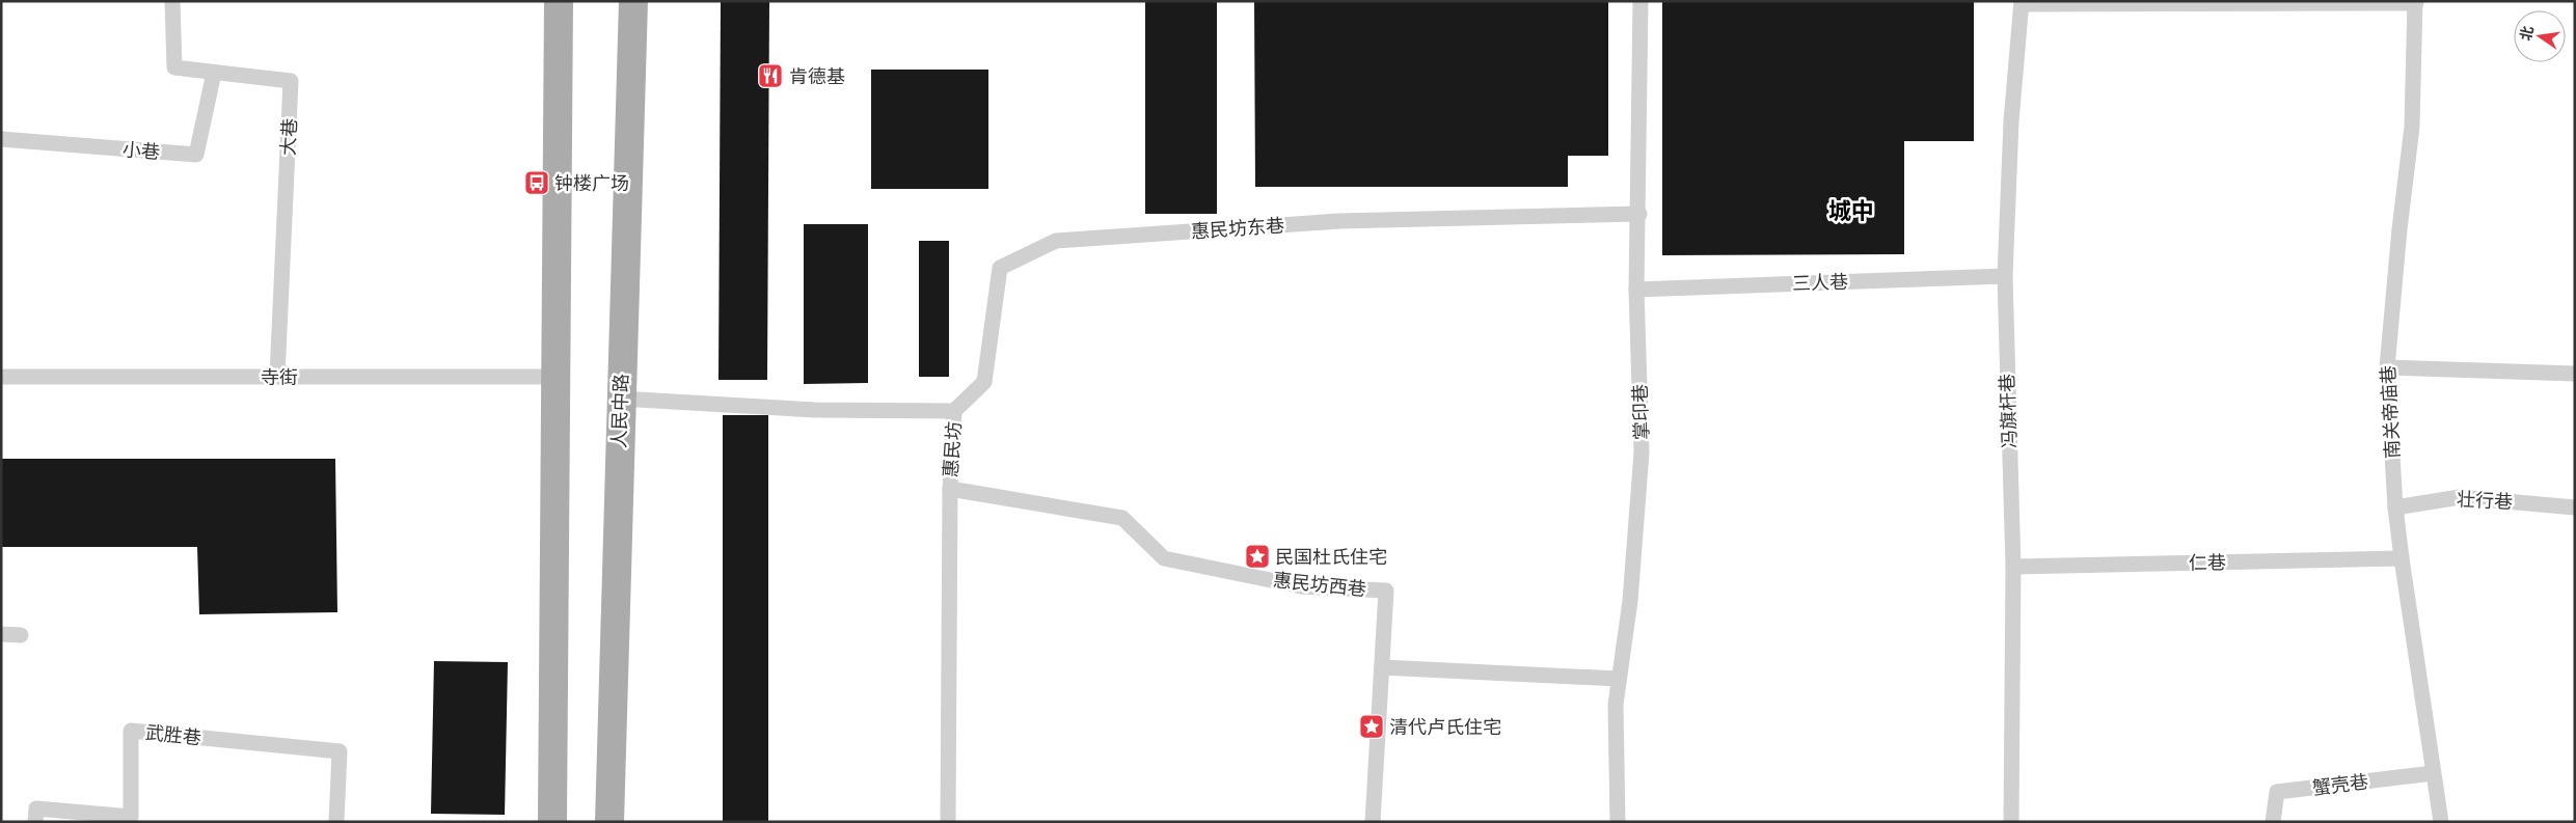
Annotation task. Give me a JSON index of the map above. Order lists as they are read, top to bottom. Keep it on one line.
{"streets":{"main road":["人民中路"],"lane":["大巷","小巷","惠民坊东巷","三人巷","寺街","冯旗杆巷","掌印巷","南关帝庙巷","惠民坊","壮行巷","仁巷","惠民坊西巷","武胜巷","蟹壳巷"]},"crossings":[["大巷","小巷"],["大巷","寺街"],["惠民坊东巷","掌印巷"],["惠民坊东巷","惠民坊"],["三人巷","冯旗杆巷"],["三人巷","掌印巷"],["人民中路","惠民坊"],["冯旗杆巷","仁巷"],["南关帝庙巷","壮行巷"],["南关帝庙巷","仁巷"],["南关帝庙巷","蟹壳巷"],["惠民坊","惠民坊西巷"]],"districts":["城中"],"places":{"restaurant":["肯德基"],"bus stop":["钟楼广场"],"place":["民国杜氏住宅","清代卢氏住宅"]},"north":"left"}
